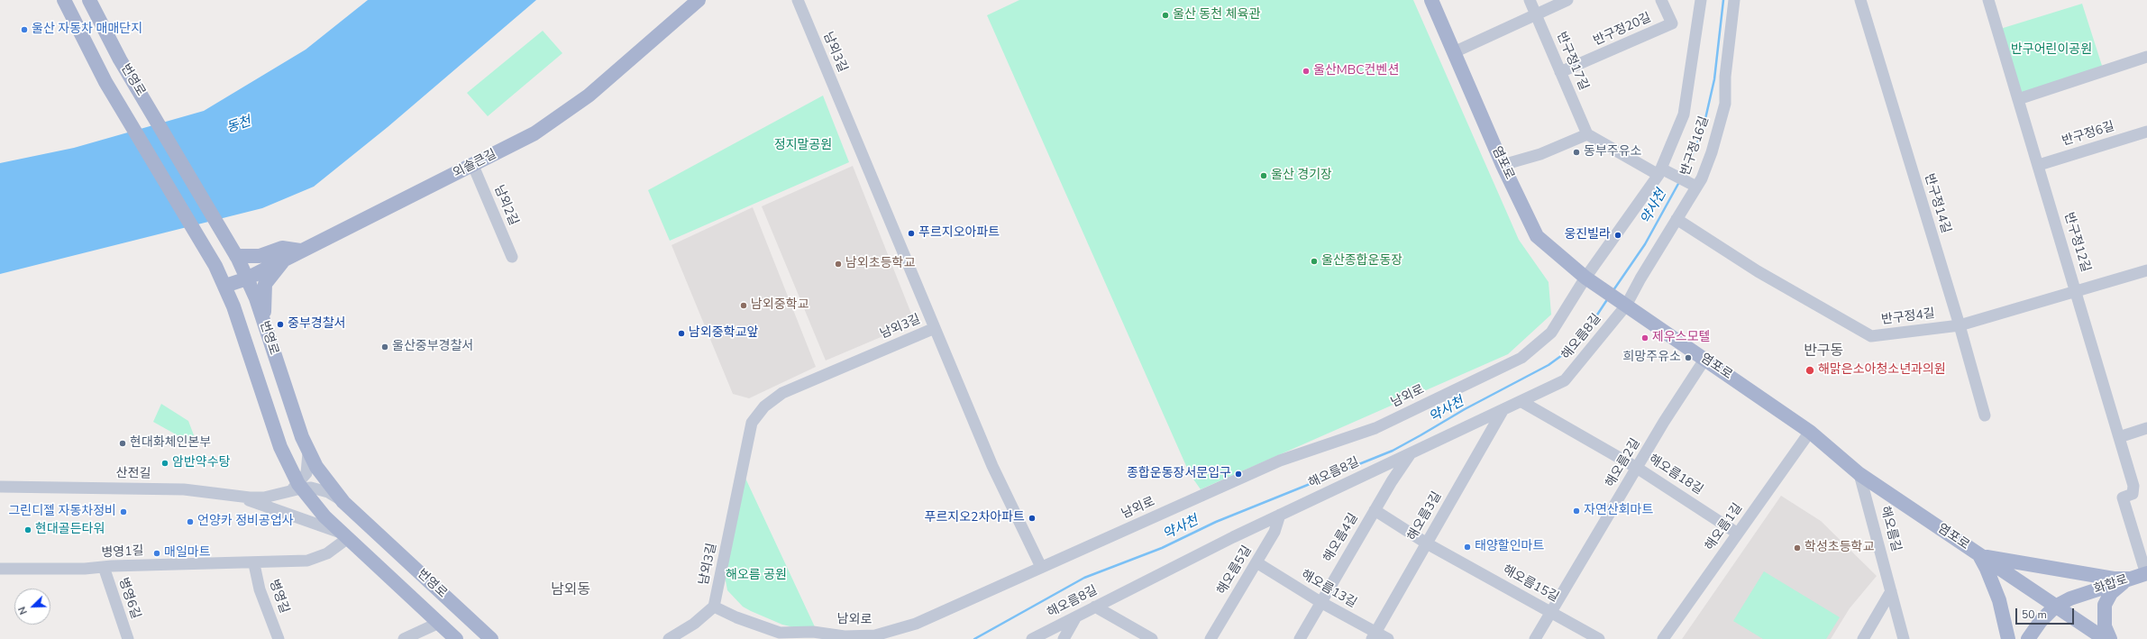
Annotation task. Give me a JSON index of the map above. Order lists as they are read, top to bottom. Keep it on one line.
{"streets":{"main road":["번영로","염포로","외솔큰길","화합로"],"street":["반구정20길","남외3길","반구정17길","반구정6길","반구정16길","반구정14길","남외2길","반구정12길","반구정4길","해오름8길","남외로","해오름2길","산전길","해오름18길","해오름3길","해오름1길","해오름길","해오름4길","병영1길","해오름5길","해오름15길","해오름13길","병영길","병영6길"]},"crossings":[["반구정20길","반구정17길"],["남외3길","남외로"],["번영로","외솔큰길"],["번영로","산전길"],["번영로","병영1길"],["반구정6길","반구정12길"],["반구정16길","염포로"],["반구정16길","반구정4길"],["반구정16길","해오름8길"],["반구정16길","남외로"],["염포로","해오름8길"],["염포로","남외로"],["염포로","해오름2길"],["염포로","해오름1길"],["염포로","해오름길"],["염포로","화합로"],["외솔큰길","남외2길"],["반구정14길","반구정4길"],["반구정12길","반구정4길"],["반구정12길","화합로"],["해오름8길","해오름18길"],["해오름8길","해오름3길"],["해오름8길","해오름4길"],["해오름8길","해오름5길"],["해오름2길","해오름18길"],["해오름2길","해오름15길"],["해오름18길","해오름1길"],["해오름3길","해오름15길"],["해오름3길","해오름13길"],["해오름4길","해오름15길"],["해오름4길","해오름13길"],["병영1길","병영길"],["병영1길","병영6길"],["해오름5길","해오름13길"]],"districts":["반구동","남외동"],"water":["동천","약사천"],"parks":["반구어린이공원","정지말공원","해오름 공원"],"places":["울산 동천 체육관","울산 자동차 매매단지","울산MBC컨벤션","동부주유소","울산 경기장","푸르지오아파트","웅진빌라","울산종합운동장","남외초등학교","남외중학교","중부경찰서","남외중학교앞","제우스모텔","울산중부경찰서","희망주유소","해맑은소아청소년과의원","현대화체인본부","암반약수탕","종합운동장서문입구","자연산회마트","그린디젤 자동차정비","푸르지오2차아파트","언양카 정비공업사","현대골든타워","태양할인마트","학성초등학교","매일마트"],"scale_bar":"50 m","north":"bottom left"}
